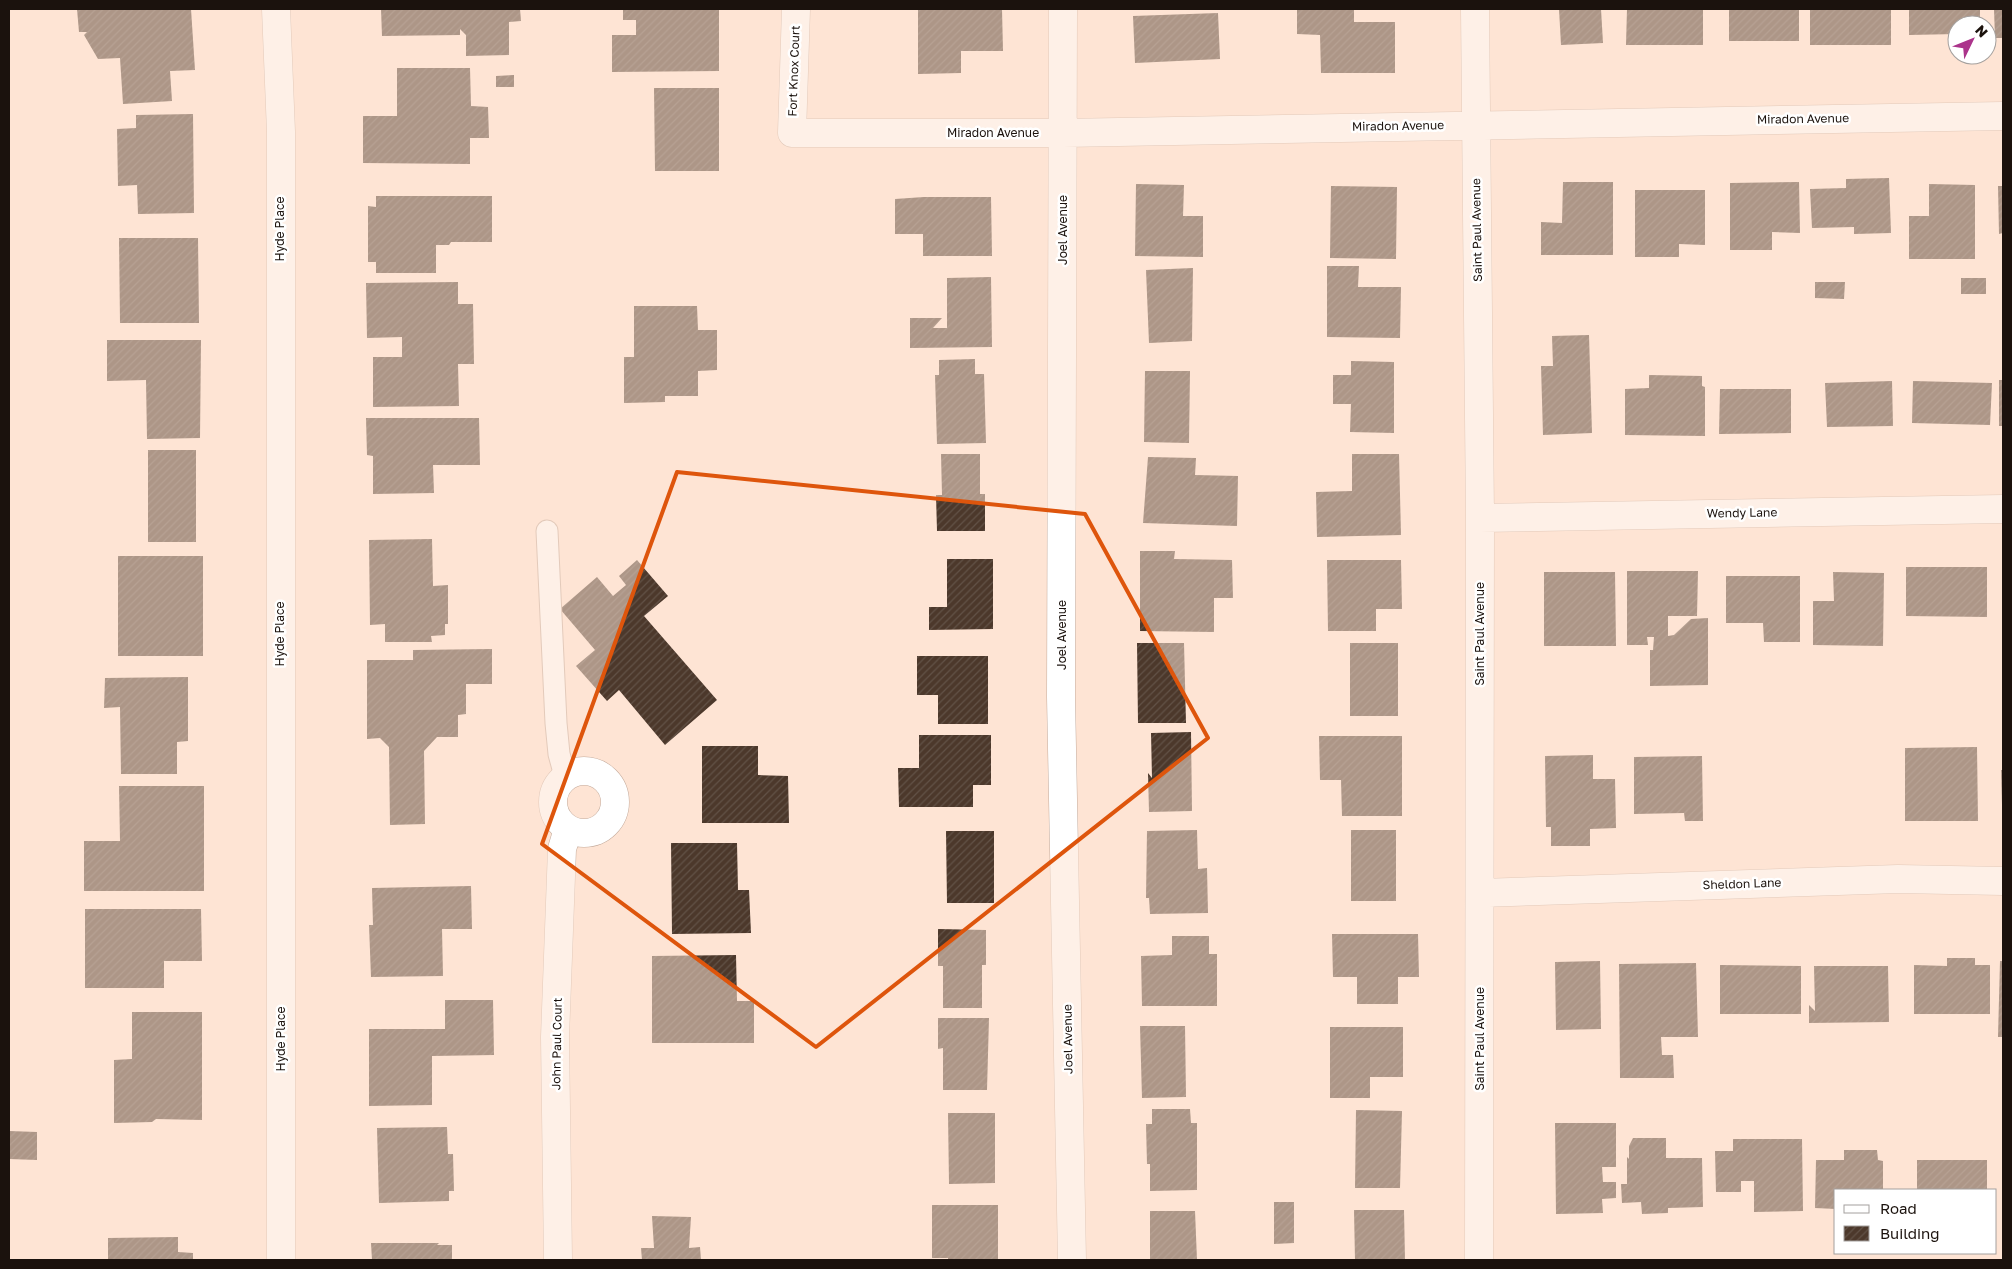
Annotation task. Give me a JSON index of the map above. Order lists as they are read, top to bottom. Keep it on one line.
{"streets":{"street":["Fort Knox Court","Miradon Avenue","Hyde Place","Joel Avenue","Saint Paul Avenue","Wendy Lane","Sheldon Lane","John Paul Court"]},"crossings":[["Fort Knox Court","Miradon Avenue"],["Miradon Avenue","Joel Avenue"],["Miradon Avenue","Saint Paul Avenue"],["Saint Paul Avenue","Wendy Lane"],["Saint Paul Avenue","Sheldon Lane"]],"legend":["Road","Building"],"north":"top right"}
